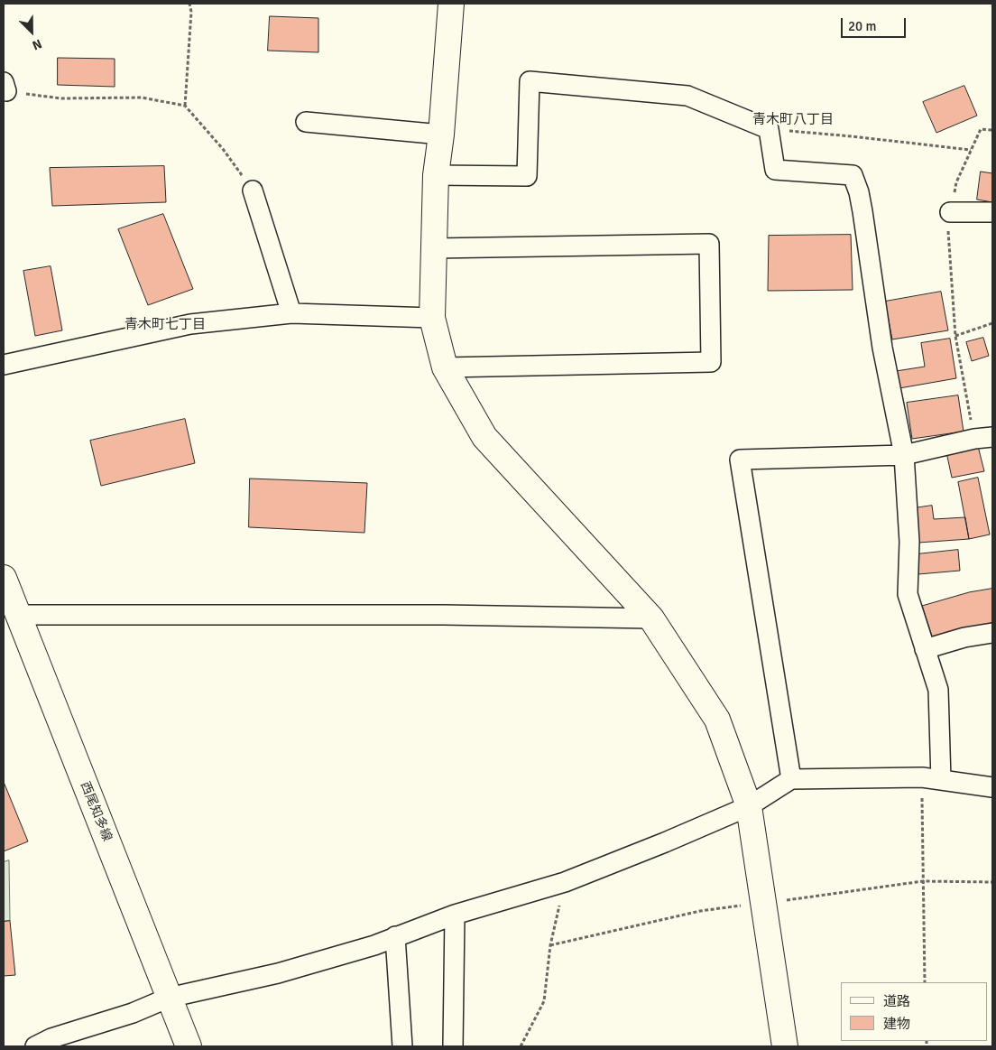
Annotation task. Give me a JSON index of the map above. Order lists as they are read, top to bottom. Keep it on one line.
{"streets":{"street":["西尾知多線"]},"districts":["青木町八丁目","青木町七丁目"],"legend":["道路","建物"],"scale_bar":"20 m","north":"bottom right"}
